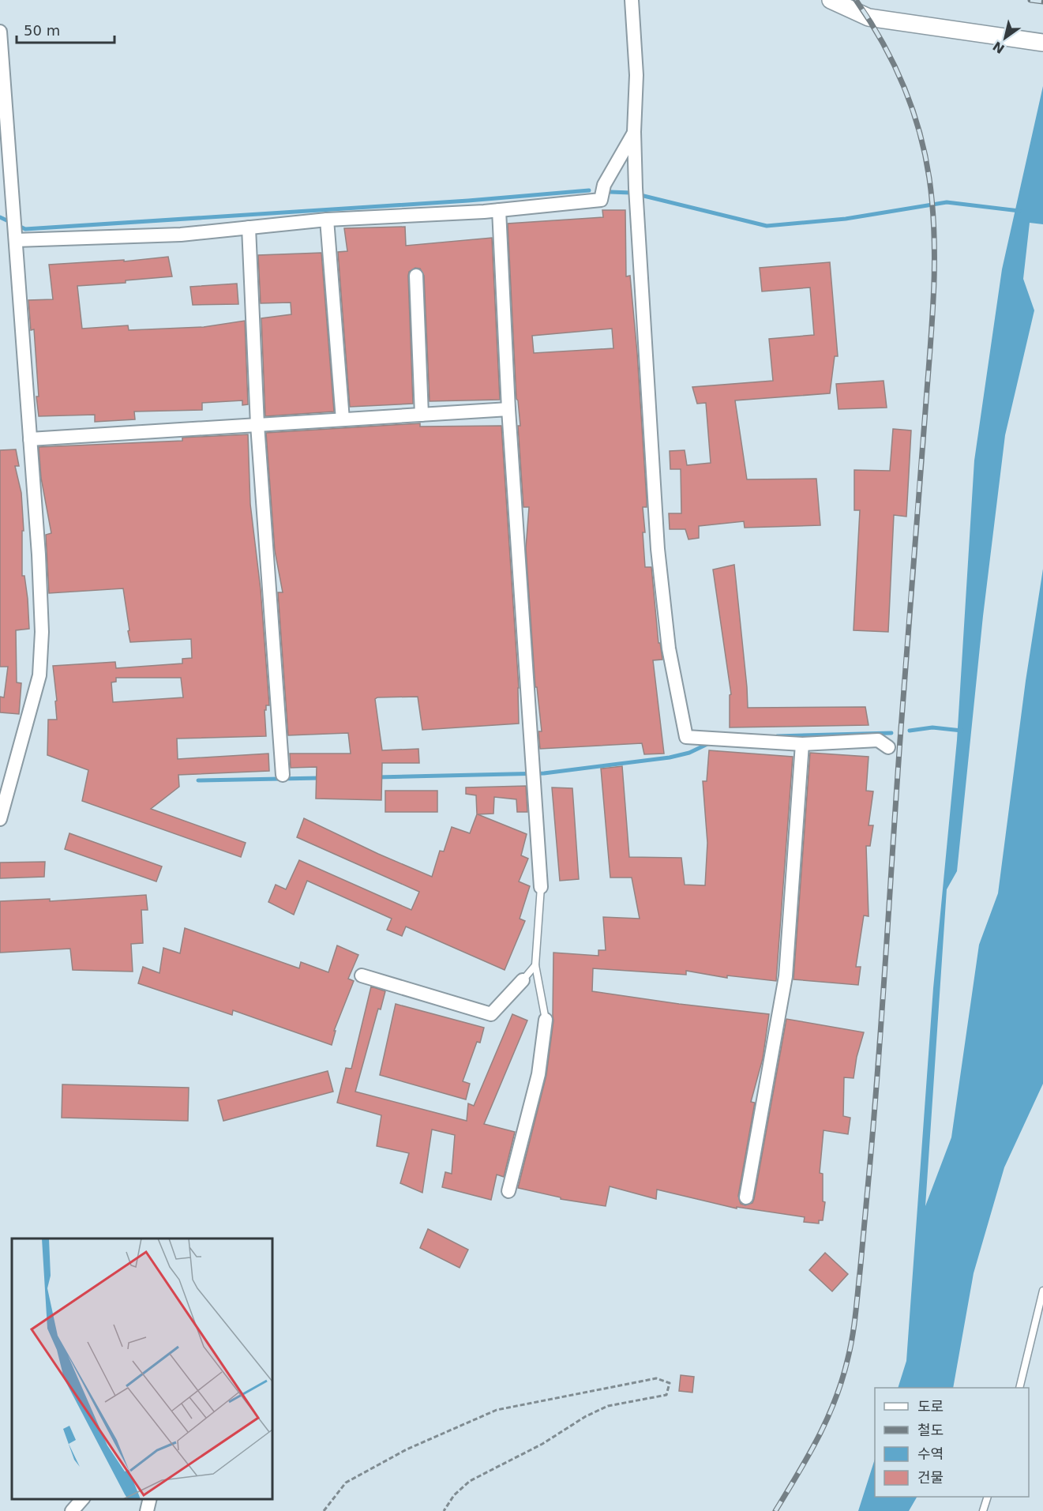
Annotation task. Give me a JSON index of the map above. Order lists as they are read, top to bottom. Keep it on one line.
{"legend":["도로","철도","수역","건물"],"scale_bar":"50 m","north":"bottom left"}
